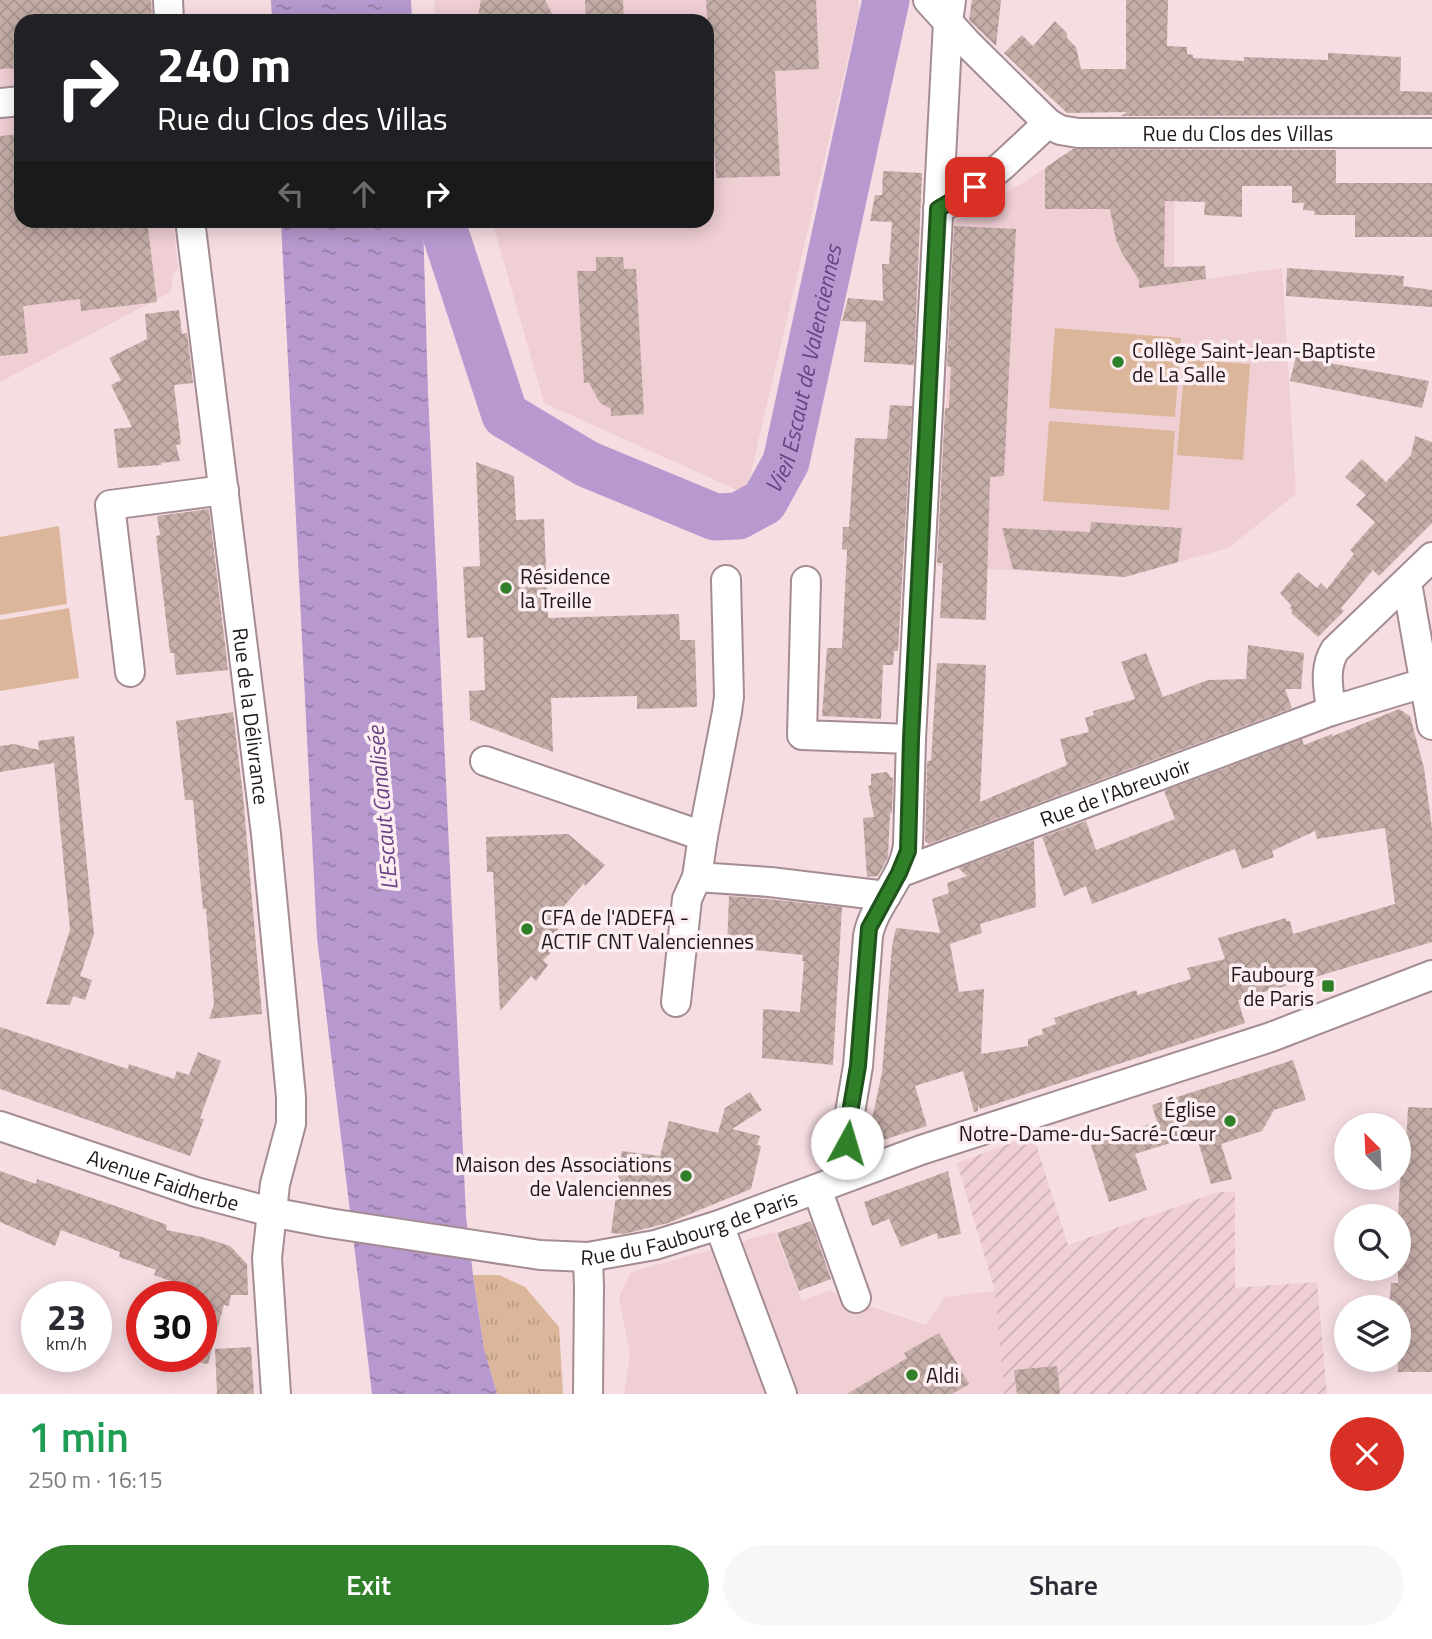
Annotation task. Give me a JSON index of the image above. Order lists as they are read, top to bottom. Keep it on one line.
{"streets":{"street":["Rue du Clos des Villas","Rue de la Délivrance","Rue de l'Abreuvoir","Avenue Faidherbe","Rue du Faubourg de Paris"]},"crossings":[["Rue de la Délivrance","Avenue Faidherbe"],["Avenue Faidherbe","Rue du Faubourg de Paris"]],"water":["Vieil Escaut de Valenciennes","L'Escaut Canalisée"],"places":{"other":["Collège Saint-Jean-Baptiste de La Salle","Résidence la Treille","CFA de l'ADEFA - ACTIF CNT Valenciennes","Église Notre-Dame-du-Sacré-Cœur","Maison des Associations de Valenciennes","Aldi"],"transit":["Faubourg de Paris"]},"north":"top left","page":{"turn":["240 m","Rue du Clos des Villas"],"speed":"23 km/h","limit":"30","heading":["1 min","250 m · 16:15"],"buttons":["Exit","Share"]}}
